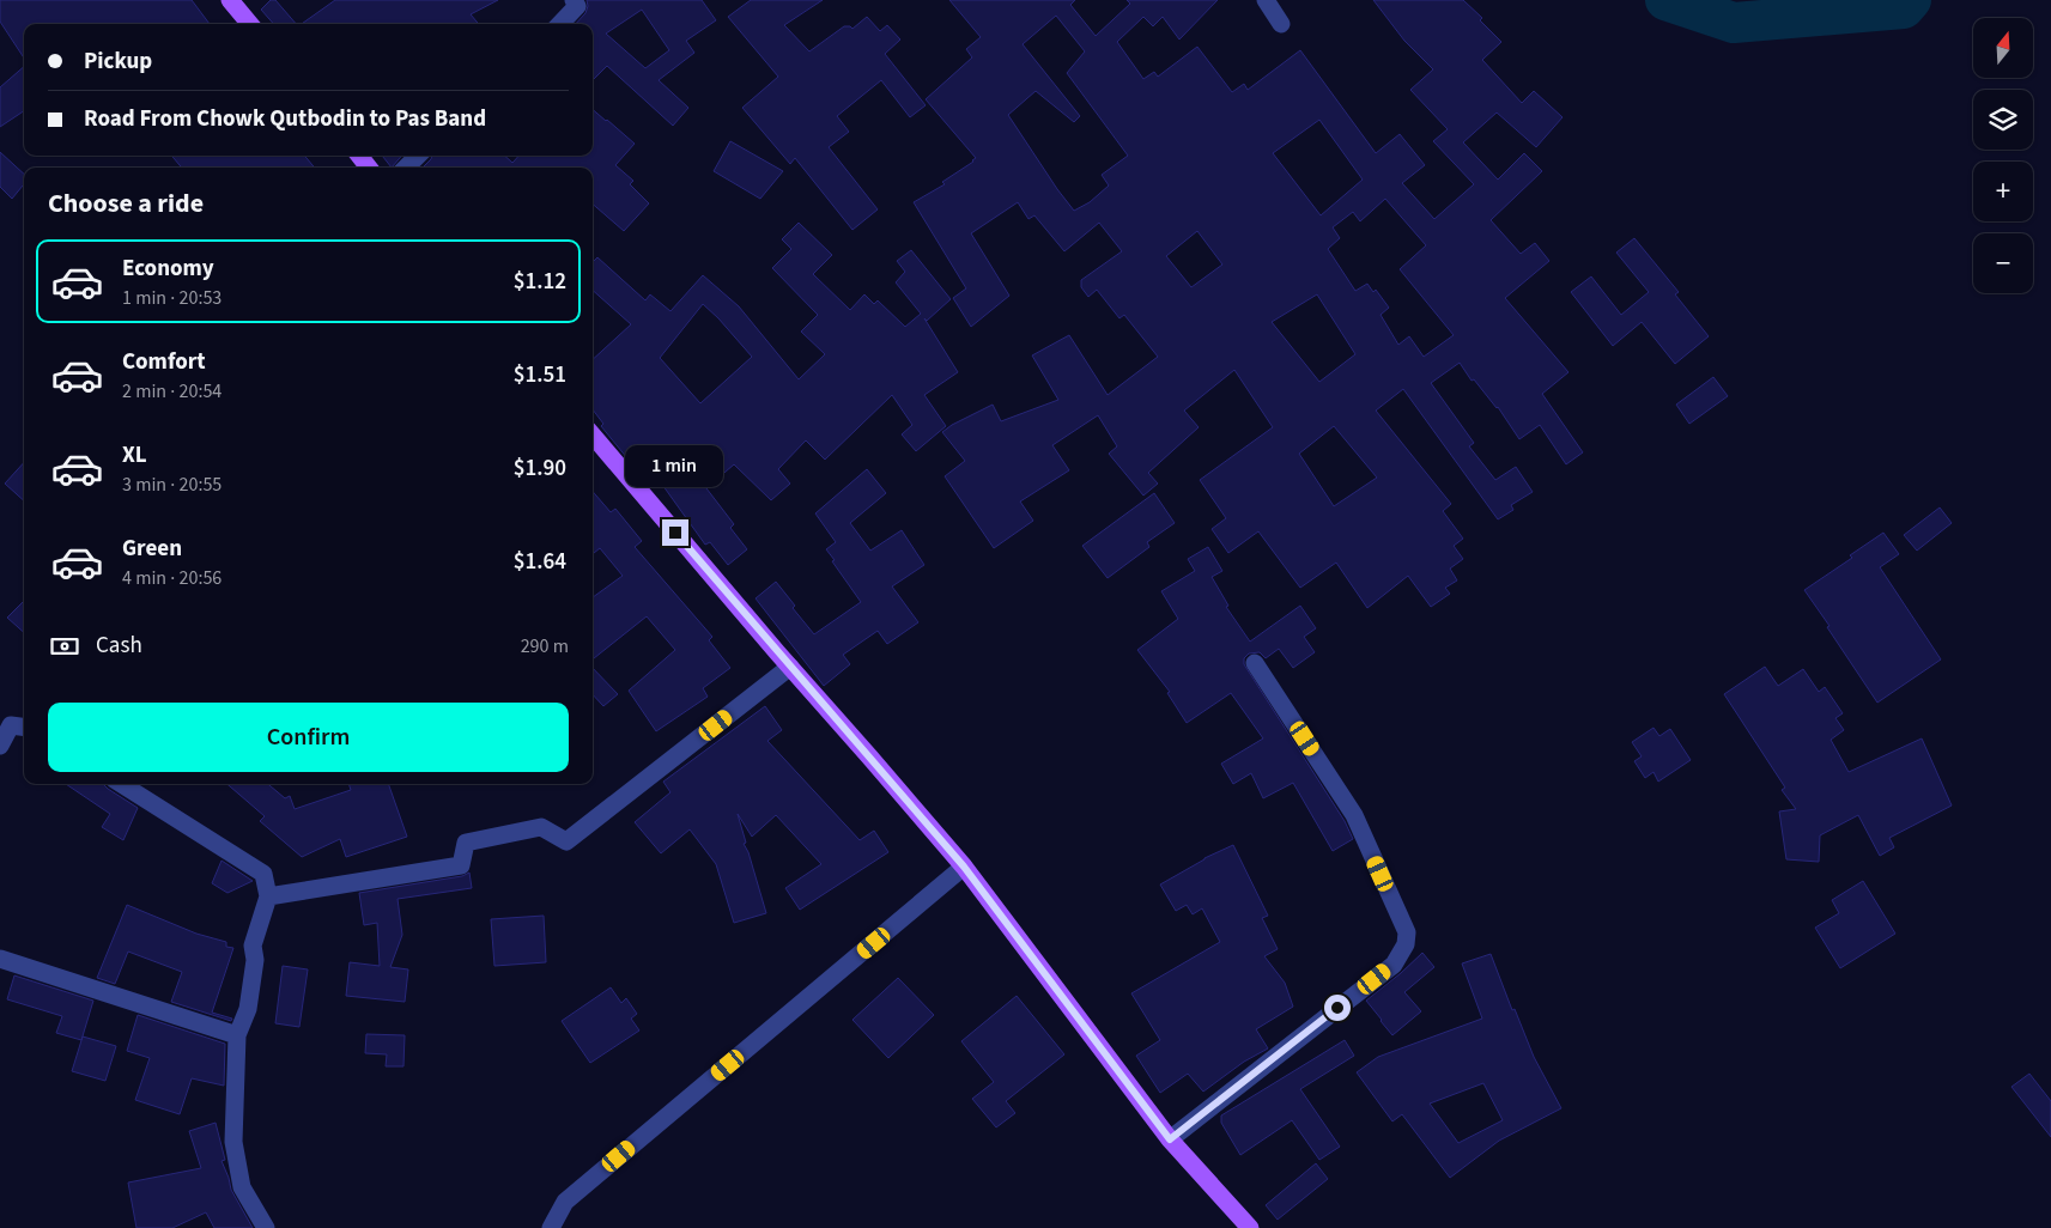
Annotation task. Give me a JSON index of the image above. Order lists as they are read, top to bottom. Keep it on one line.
{"north":"top","page":{"map_buttons":["+","−"],"banner":["Pickup","Road From Chowk Qutbodin to Pas Band"],"heading":"Choose a ride","list":[{"name":"Economy","note":"1 min · 20:53","value":"$1.12"},{"name":"Comfort","note":"2 min · 20:54","value":"$1.51"},{"name":"XL","note":"3 min · 20:55","value":"$1.90"},{"name":"Green","note":"4 min · 20:56","value":"$1.64"}],"bubble":"1 min","pay":["Cash","290 m"],"buttons":"Confirm"}}
